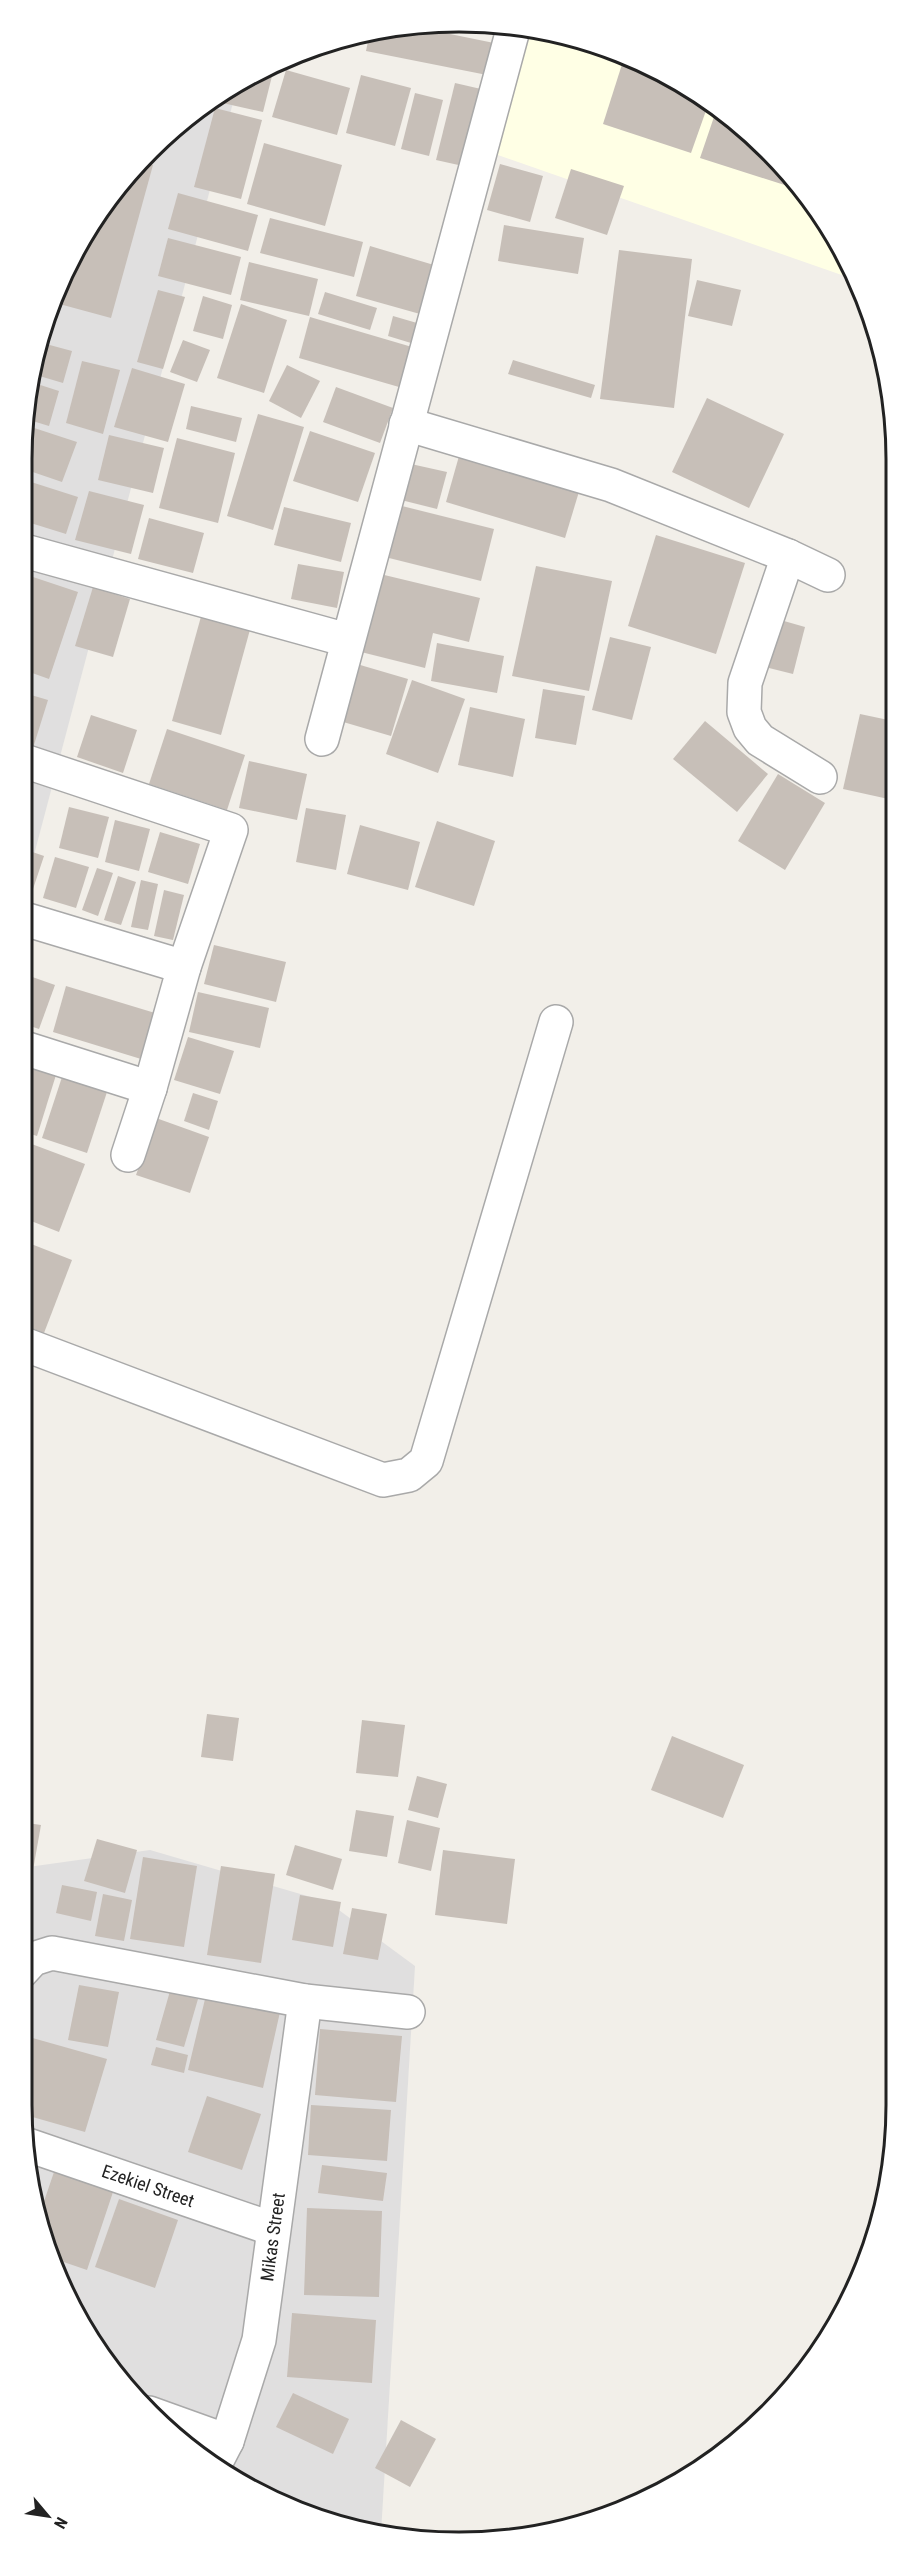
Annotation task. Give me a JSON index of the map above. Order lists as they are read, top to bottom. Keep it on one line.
{"streets":{"street":["Ezekiel Street","Mikas Street"]},"crossings":[["Ezekiel Street","Mikas Street"]],"north":"bottom right"}
